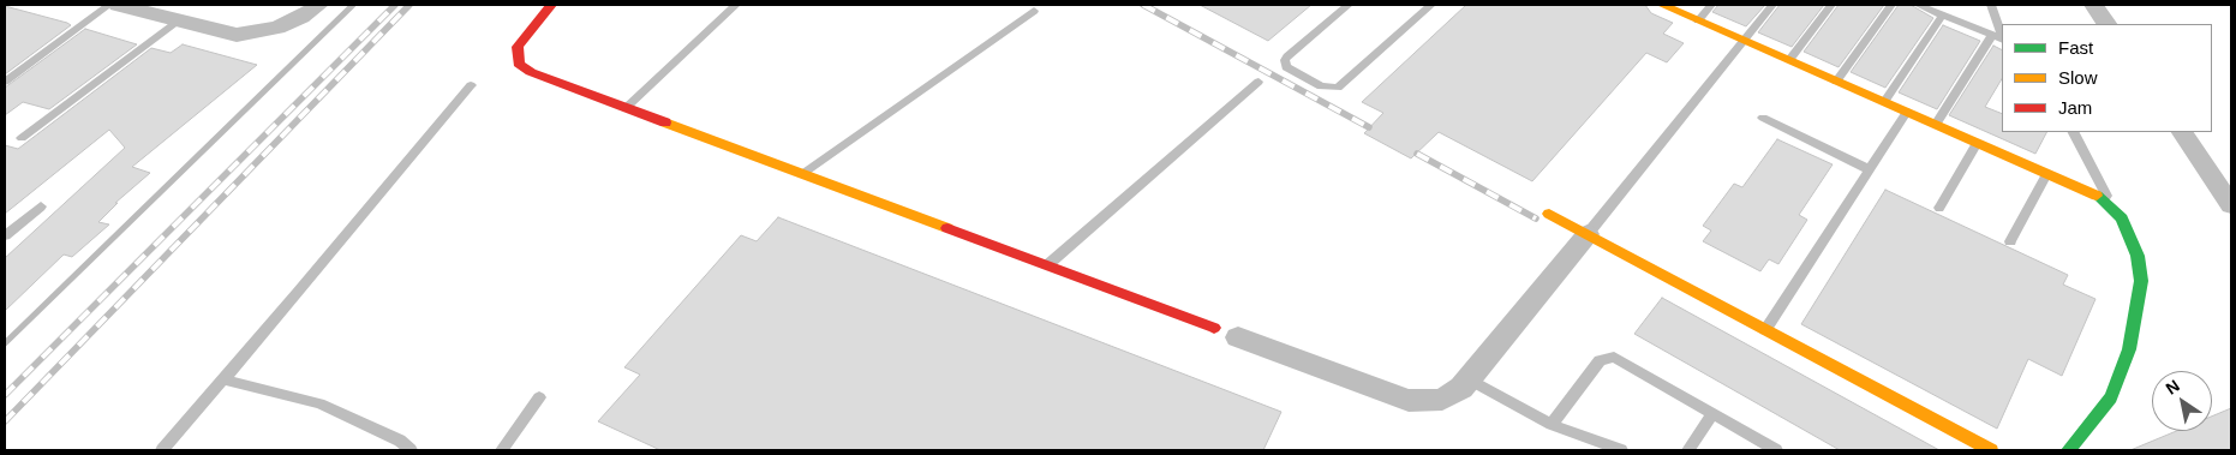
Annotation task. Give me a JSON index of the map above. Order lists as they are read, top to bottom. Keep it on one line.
{"legend":["Fast","Slow","Jam"],"north":"top left"}
